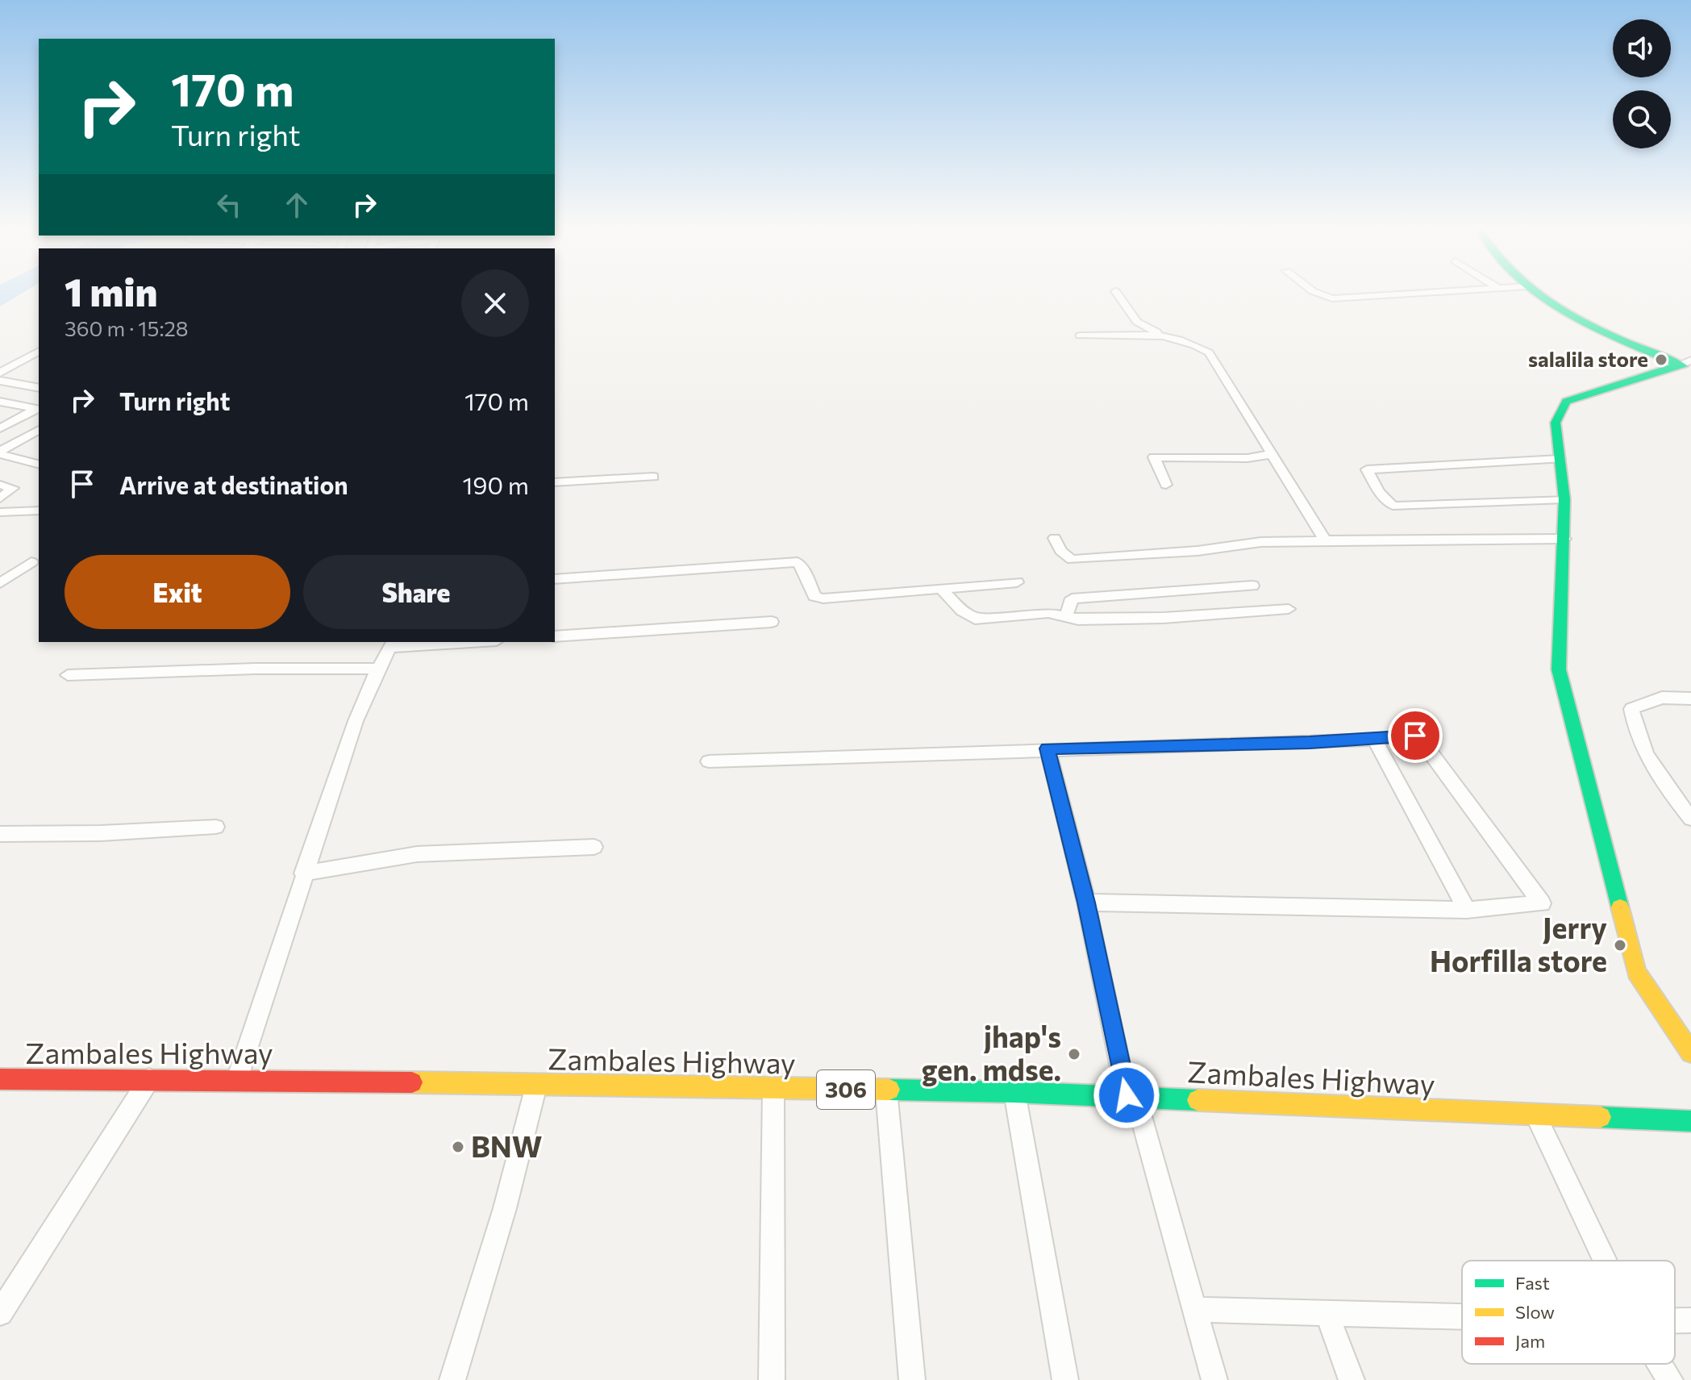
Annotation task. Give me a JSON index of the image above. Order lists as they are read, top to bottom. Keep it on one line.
{"streets":{"street":["Zambales Highway","306"]},"places":["salalila store","Jerry Horfilla store","jhap's gen. mdse.","BNW"],"legend":["Fast","Slow","Jam"],"page":{"turn":["170 m","Turn right"],"heading":["1 min","360 m · 15:28"],"list":[{"name":"Turn right","value":"170 m"},{"name":"Arrive at destination","value":"190 m"}],"buttons":["Exit","Share"]}}
